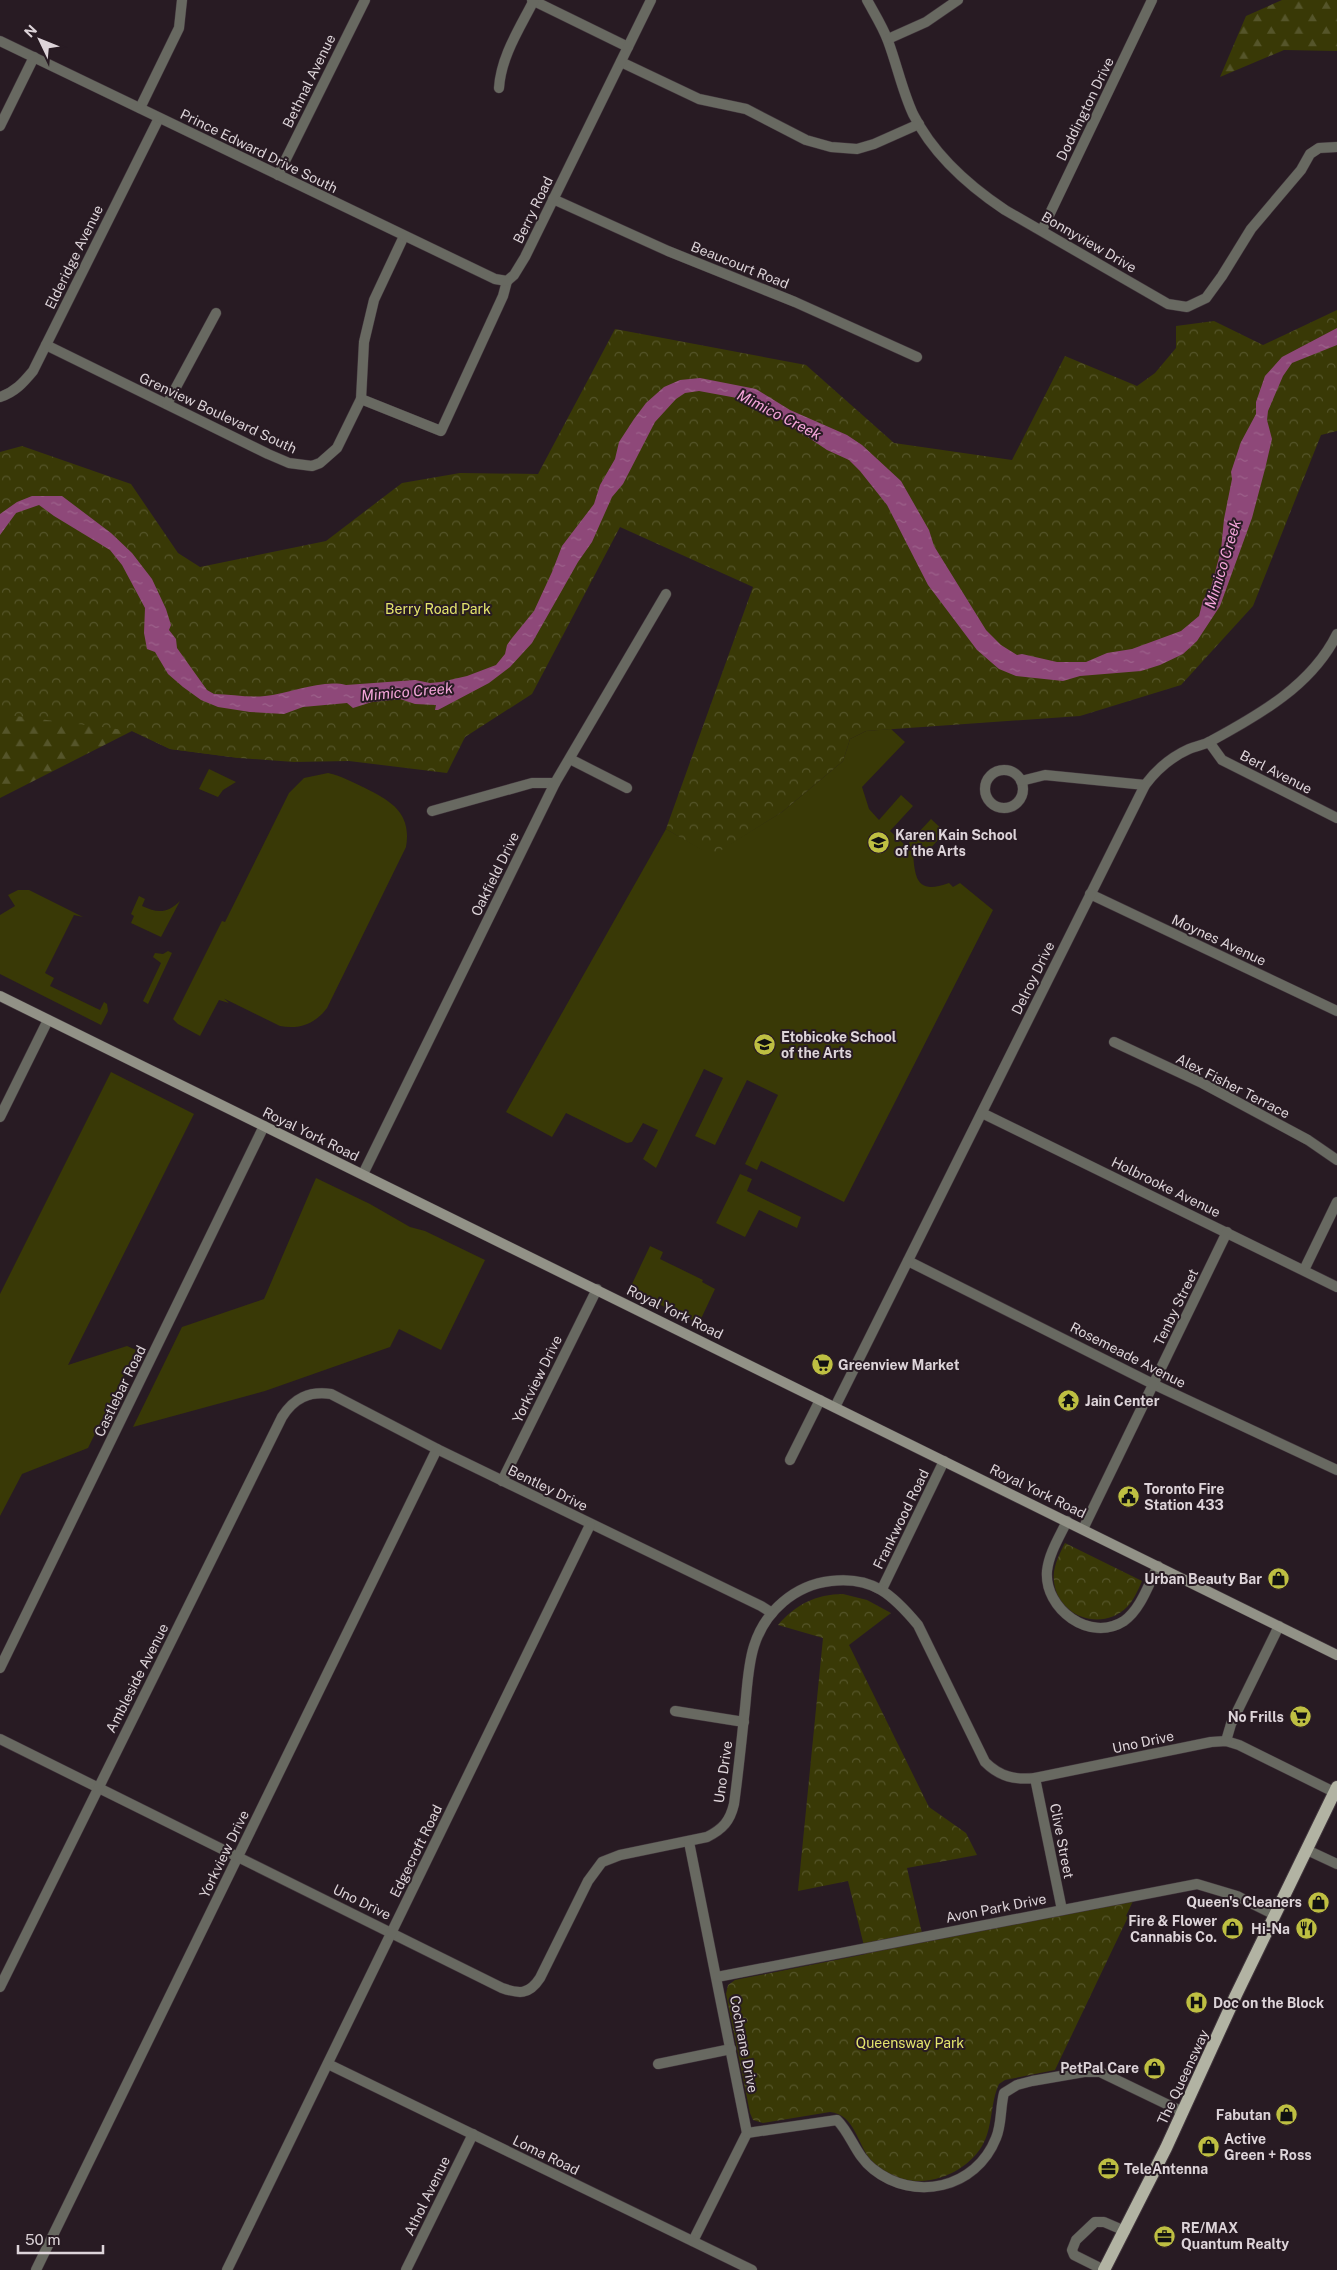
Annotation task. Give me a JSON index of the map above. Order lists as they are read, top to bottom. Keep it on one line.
{"streets":{"main road":["Royal York Road","The Queensway"],"street":["Bethnal Avenue","Doddington Drive","Prince Edward Drive South","Berry Road","Bonnyview Drive","Elderidge Avenue","Beaucourt Road","Grenview Boulevard South","Berl Avenue","Oakfield Drive","Moynes Avenue","Delroy Drive","Alex Fisher Terrace","Holbrooke Avenue","Tenby Street","Rosemeade Avenue","Yorkview Drive","Castlebar Road","Bentley Drive","Frankwood Road","Ambleside Avenue","Uno Drive","Clive Street","Edgecroft Road","Avon Park Drive","Cochrane Drive","Loma Road","Athol Avenue"]},"crossings":[["Bethnal Avenue","Prince Edward Drive South"],["Doddington Drive","Bonnyview Drive"],["Prince Edward Drive South","Berry Road"],["Prince Edward Drive South","Elderidge Avenue"],["Prince Edward Drive South","Grenview Boulevard South"],["Berry Road","Beaucourt Road"],["Berry Road","Grenview Boulevard South"],["Elderidge Avenue","Grenview Boulevard South"],["Berl Avenue","Delroy Drive"],["Oakfield Drive","Royal York Road"],["Moynes Avenue","Delroy Drive"],["Delroy Drive","Royal York Road"],["Delroy Drive","Holbrooke Avenue"],["Delroy Drive","Rosemeade Avenue"],["Royal York Road","Tenby Street"],["Royal York Road","Yorkview Drive"],["Royal York Road","Castlebar Road"],["Royal York Road","Frankwood Road"],["Holbrooke Avenue","Tenby Street"],["Tenby Street","Rosemeade Avenue"],["Yorkview Drive","Bentley Drive"],["Yorkview Drive","Uno Drive"],["Bentley Drive","Ambleside Avenue"],["Bentley Drive","Uno Drive"],["Bentley Drive","Edgecroft Road"],["Frankwood Road","Uno Drive"],["Ambleside Avenue","Uno Drive"],["Uno Drive","Clive Street"],["Uno Drive","Edgecroft Road"],["Uno Drive","Cochrane Drive"],["Uno Drive","The Queensway"],["Clive Street","Avon Park Drive"],["Edgecroft Road","Loma Road"],["Avon Park Drive","Cochrane Drive"],["Avon Park Drive","The Queensway"],["Loma Road","Athol Avenue"]],"water":["Mimico Creek"],"parks":["Berry Road Park","Queensway Park"],"places":{"school or university":["Karen Kain School of the Arts","Etobicoke School of the Arts"],"supermarket":["Greenview Market","No Frills"],"temple":["Jain Center"],"public building":["Toronto Fire Station 433"],"shop":["Urban Beauty Bar","Queen's Cleaners","Fire & Flower Cannabis Co.","PetPal Care","Fabutan","Active Green + Ross"],"restaurant":["Hi-Na"],"hospital":["Doc on the Block"],"office":["TeleAntenna","RE/MAX Quantum Realty"]},"scale_bar":"50 m","north":"top left"}
